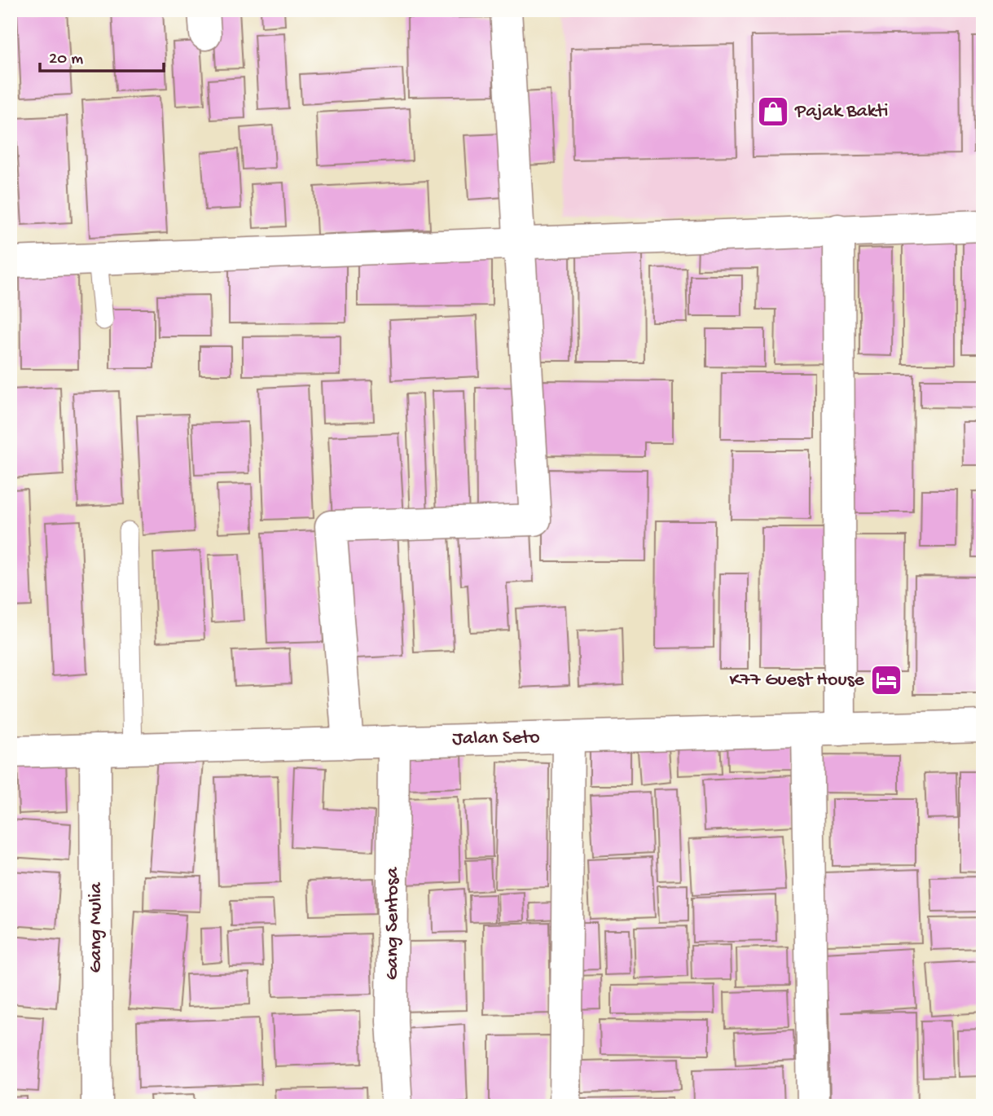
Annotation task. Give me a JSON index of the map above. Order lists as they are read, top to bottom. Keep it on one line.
{"streets":{"street":["Jalan Seto","Gang Sentosa","Gang Mulia"]},"crossings":[["Jalan Seto","Gang Sentosa"],["Jalan Seto","Gang Mulia"]],"places":{"shop":["Pajak Bakti"],"hotel":["K77 Guest House"]},"scale_bar":"20 m"}
